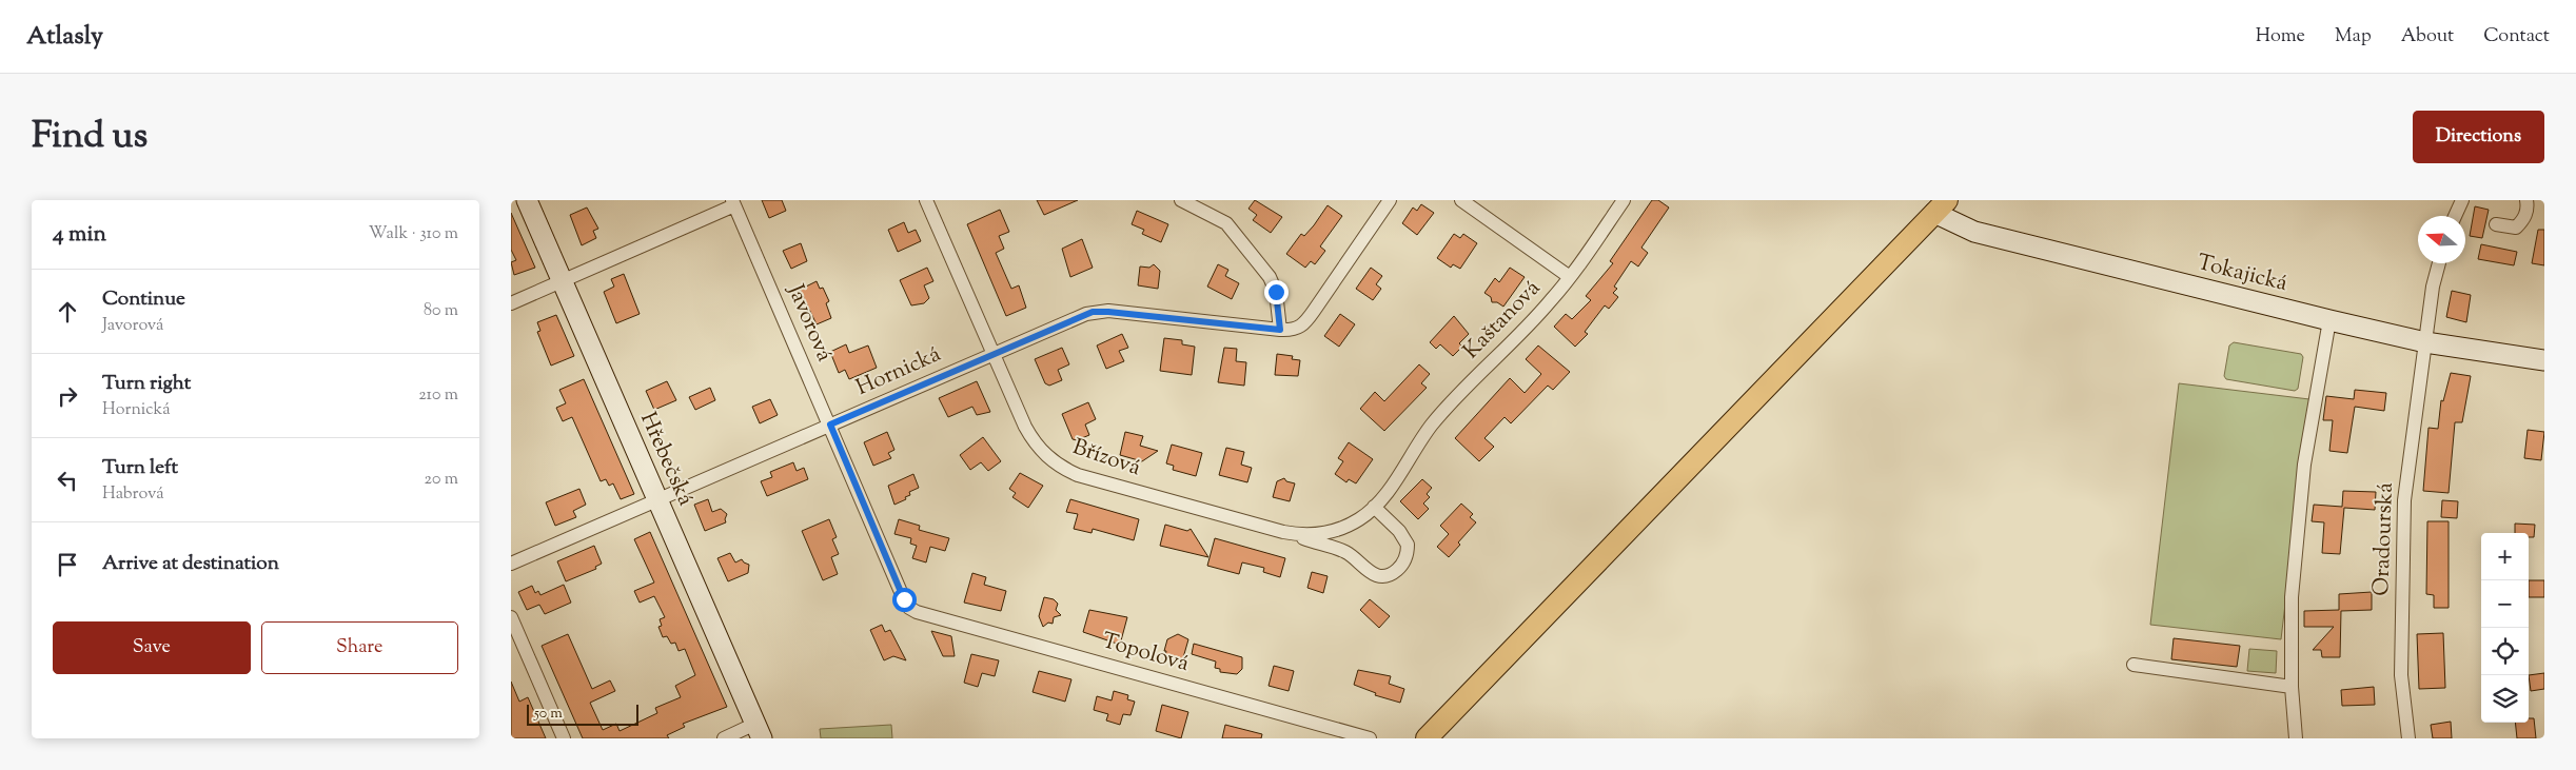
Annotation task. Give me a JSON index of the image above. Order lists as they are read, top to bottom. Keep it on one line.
{"streets":{"street":["Tokajická","Kaštanová","Javorová","Hornická","Břízová","Hřebečská","Oradourská","Topolová"]},"crossings":[["Tokajická","Oradourská"],["Kaštanová","Břízová"],["Javorová","Hornická"],["Javorová","Topolová"],["Hornická","Břízová"],["Hornická","Hřebečská"]],"scale_bar":"50 m","north":"left","page":{"header":"Atlasly","nav":["Home","Map","About","Contact"],"title":"Find us","buttons":["Directions",["Save","Share"]],"heading":["4 min","Walk · 310 m"],"list":[["Continue","Javorová","80 m"],["Turn right","Hornická","210 m"],["Turn left","Habrová","20 m"],"Arrive at destination"],"map_buttons":["+","−"],"scale":"50 m"}}
